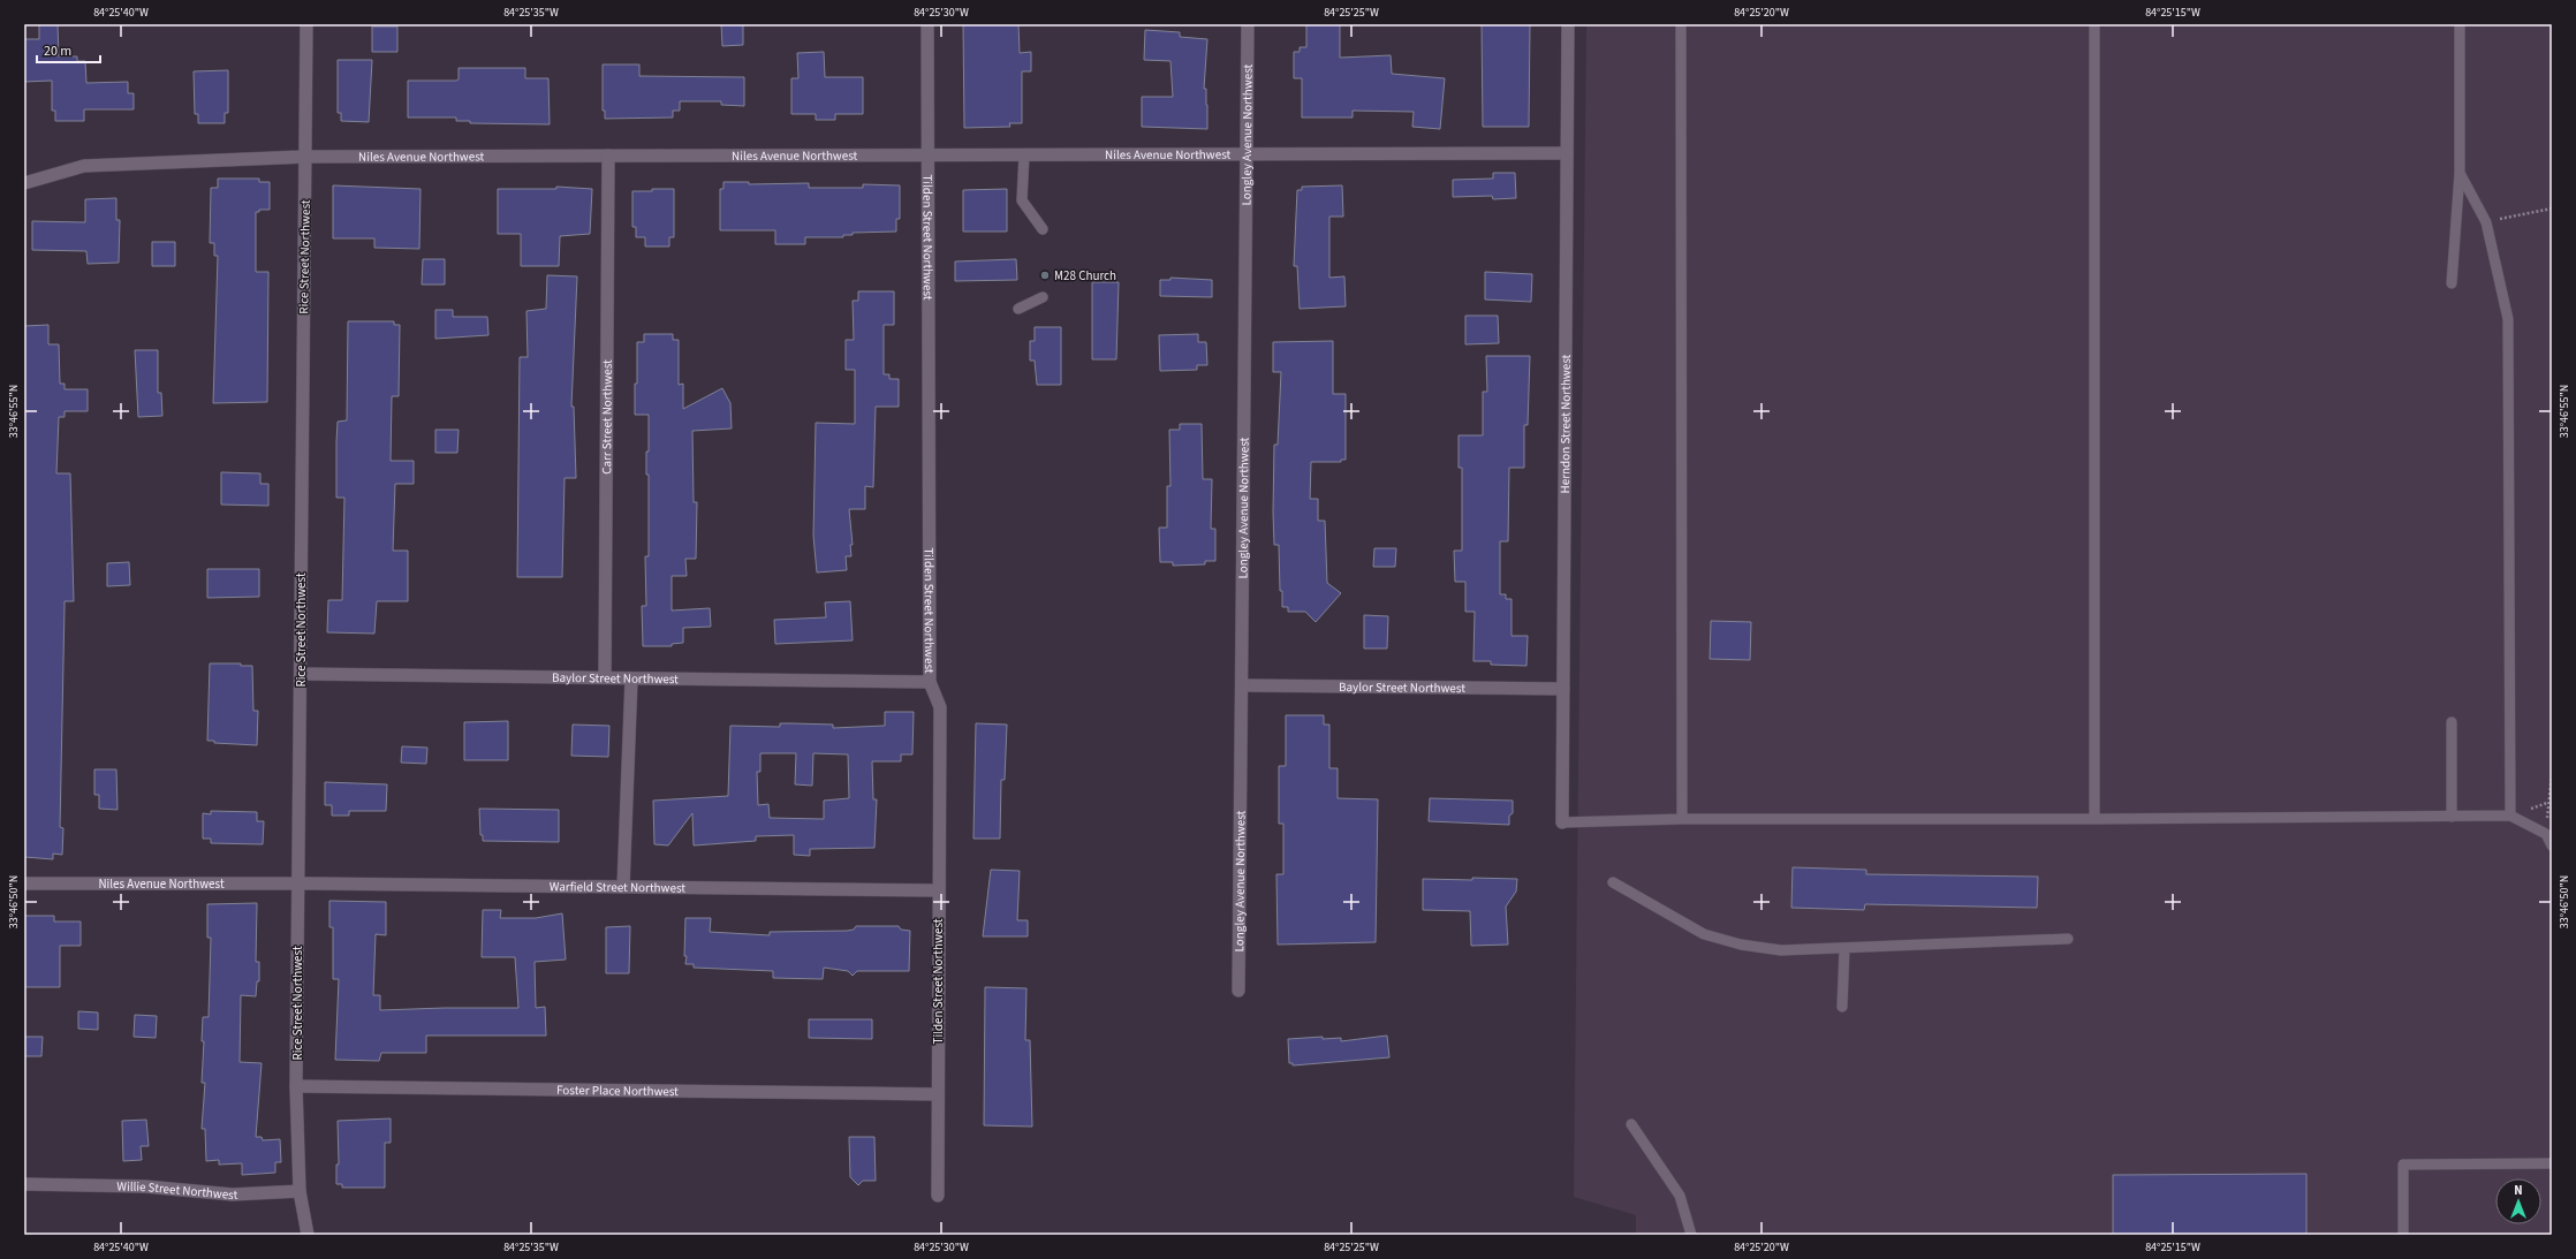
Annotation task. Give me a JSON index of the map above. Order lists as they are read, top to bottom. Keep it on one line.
{"streets":{"street":["Longley Avenue Northwest","Niles Avenue Northwest","Tilden Street Northwest","Rice Street Northwest","Carr Street Northwest","Herndon Street Northwest","Baylor Street Northwest","Warfield Street Northwest","Foster Place Northwest","Willie Street Northwest"]},"crossings":[["Longley Avenue Northwest","Niles Avenue Northwest"],["Longley Avenue Northwest","Baylor Street Northwest"],["Niles Avenue Northwest","Tilden Street Northwest"],["Niles Avenue Northwest","Rice Street Northwest"],["Niles Avenue Northwest","Carr Street Northwest"],["Niles Avenue Northwest","Herndon Street Northwest"],["Niles Avenue Northwest","Warfield Street Northwest"],["Tilden Street Northwest","Baylor Street Northwest"],["Tilden Street Northwest","Warfield Street Northwest"],["Tilden Street Northwest","Foster Place Northwest"],["Rice Street Northwest","Baylor Street Northwest"],["Rice Street Northwest","Warfield Street Northwest"],["Rice Street Northwest","Foster Place Northwest"],["Rice Street Northwest","Willie Street Northwest"],["Carr Street Northwest","Baylor Street Northwest"],["Herndon Street Northwest","Baylor Street Northwest"]],"places":["M28 Church"],"scale_bar":"20 m","north":"top","coordinates":["84°25'40\"W","84°25'35\"W","84°25'30\"W","84°25'25\"W","84°25'20\"W","84°25'15\"W","33°46'55\"N","33°46'50\"N"]}
